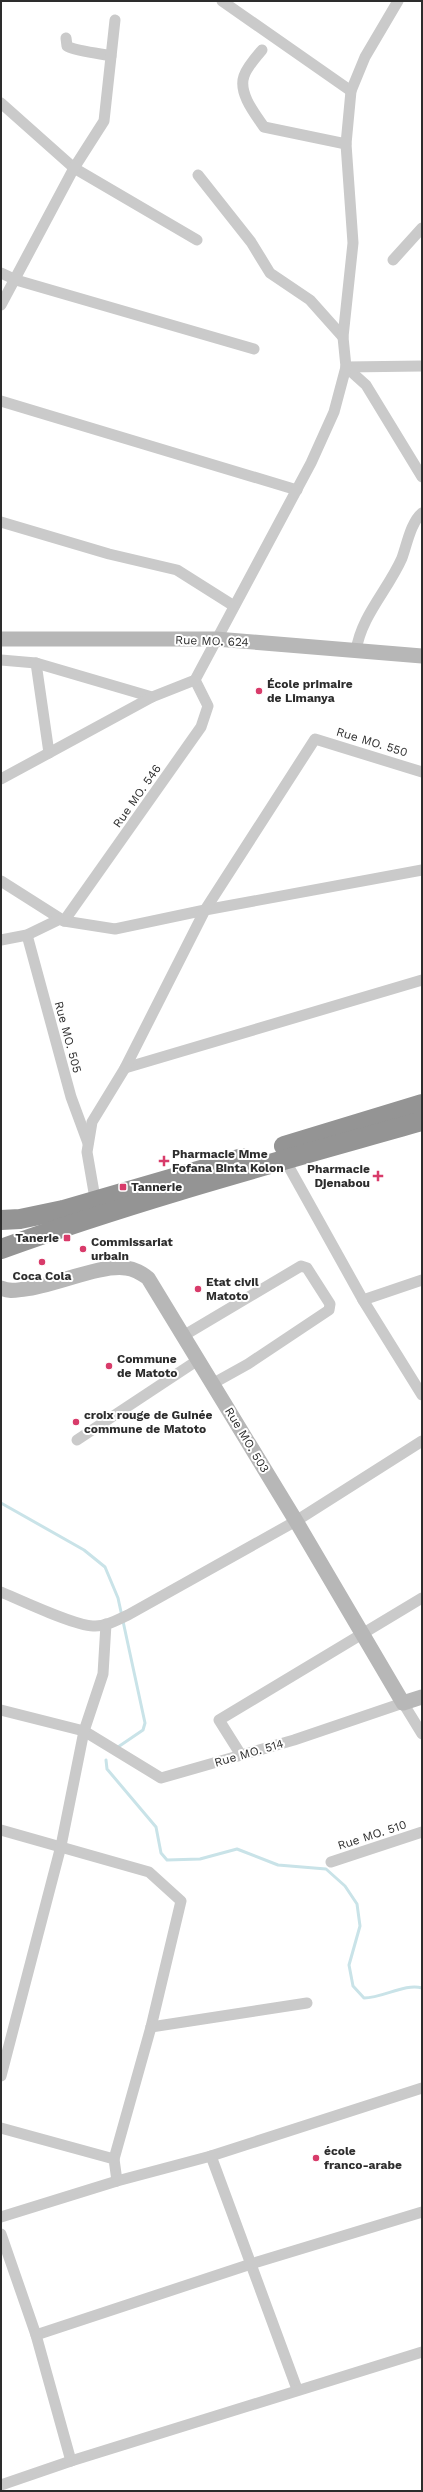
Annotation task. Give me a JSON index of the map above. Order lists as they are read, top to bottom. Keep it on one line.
{"streets":{"street":["Rue MO. 624","Rue MO. 550","Rue MO. 546","Rue MO. 505","Rue MO. 503","Rue MO. 514","Rue MO. 510"]},"crossings":[["Rue MO. 503","Rue MO. 514"]],"places":{"other":["École primaire de Limanya","Commissariat urbain","Coca Cola","Etat civil Matoto","Commune de Matoto","croix rouge de Guinée commune de Matoto","école franco-arabe"],"health":["Pharmacie Mme Fofana Binta Kolon","Pharmacie Djenabou"],"transit":["Tannerie","Tanerie"]}}
